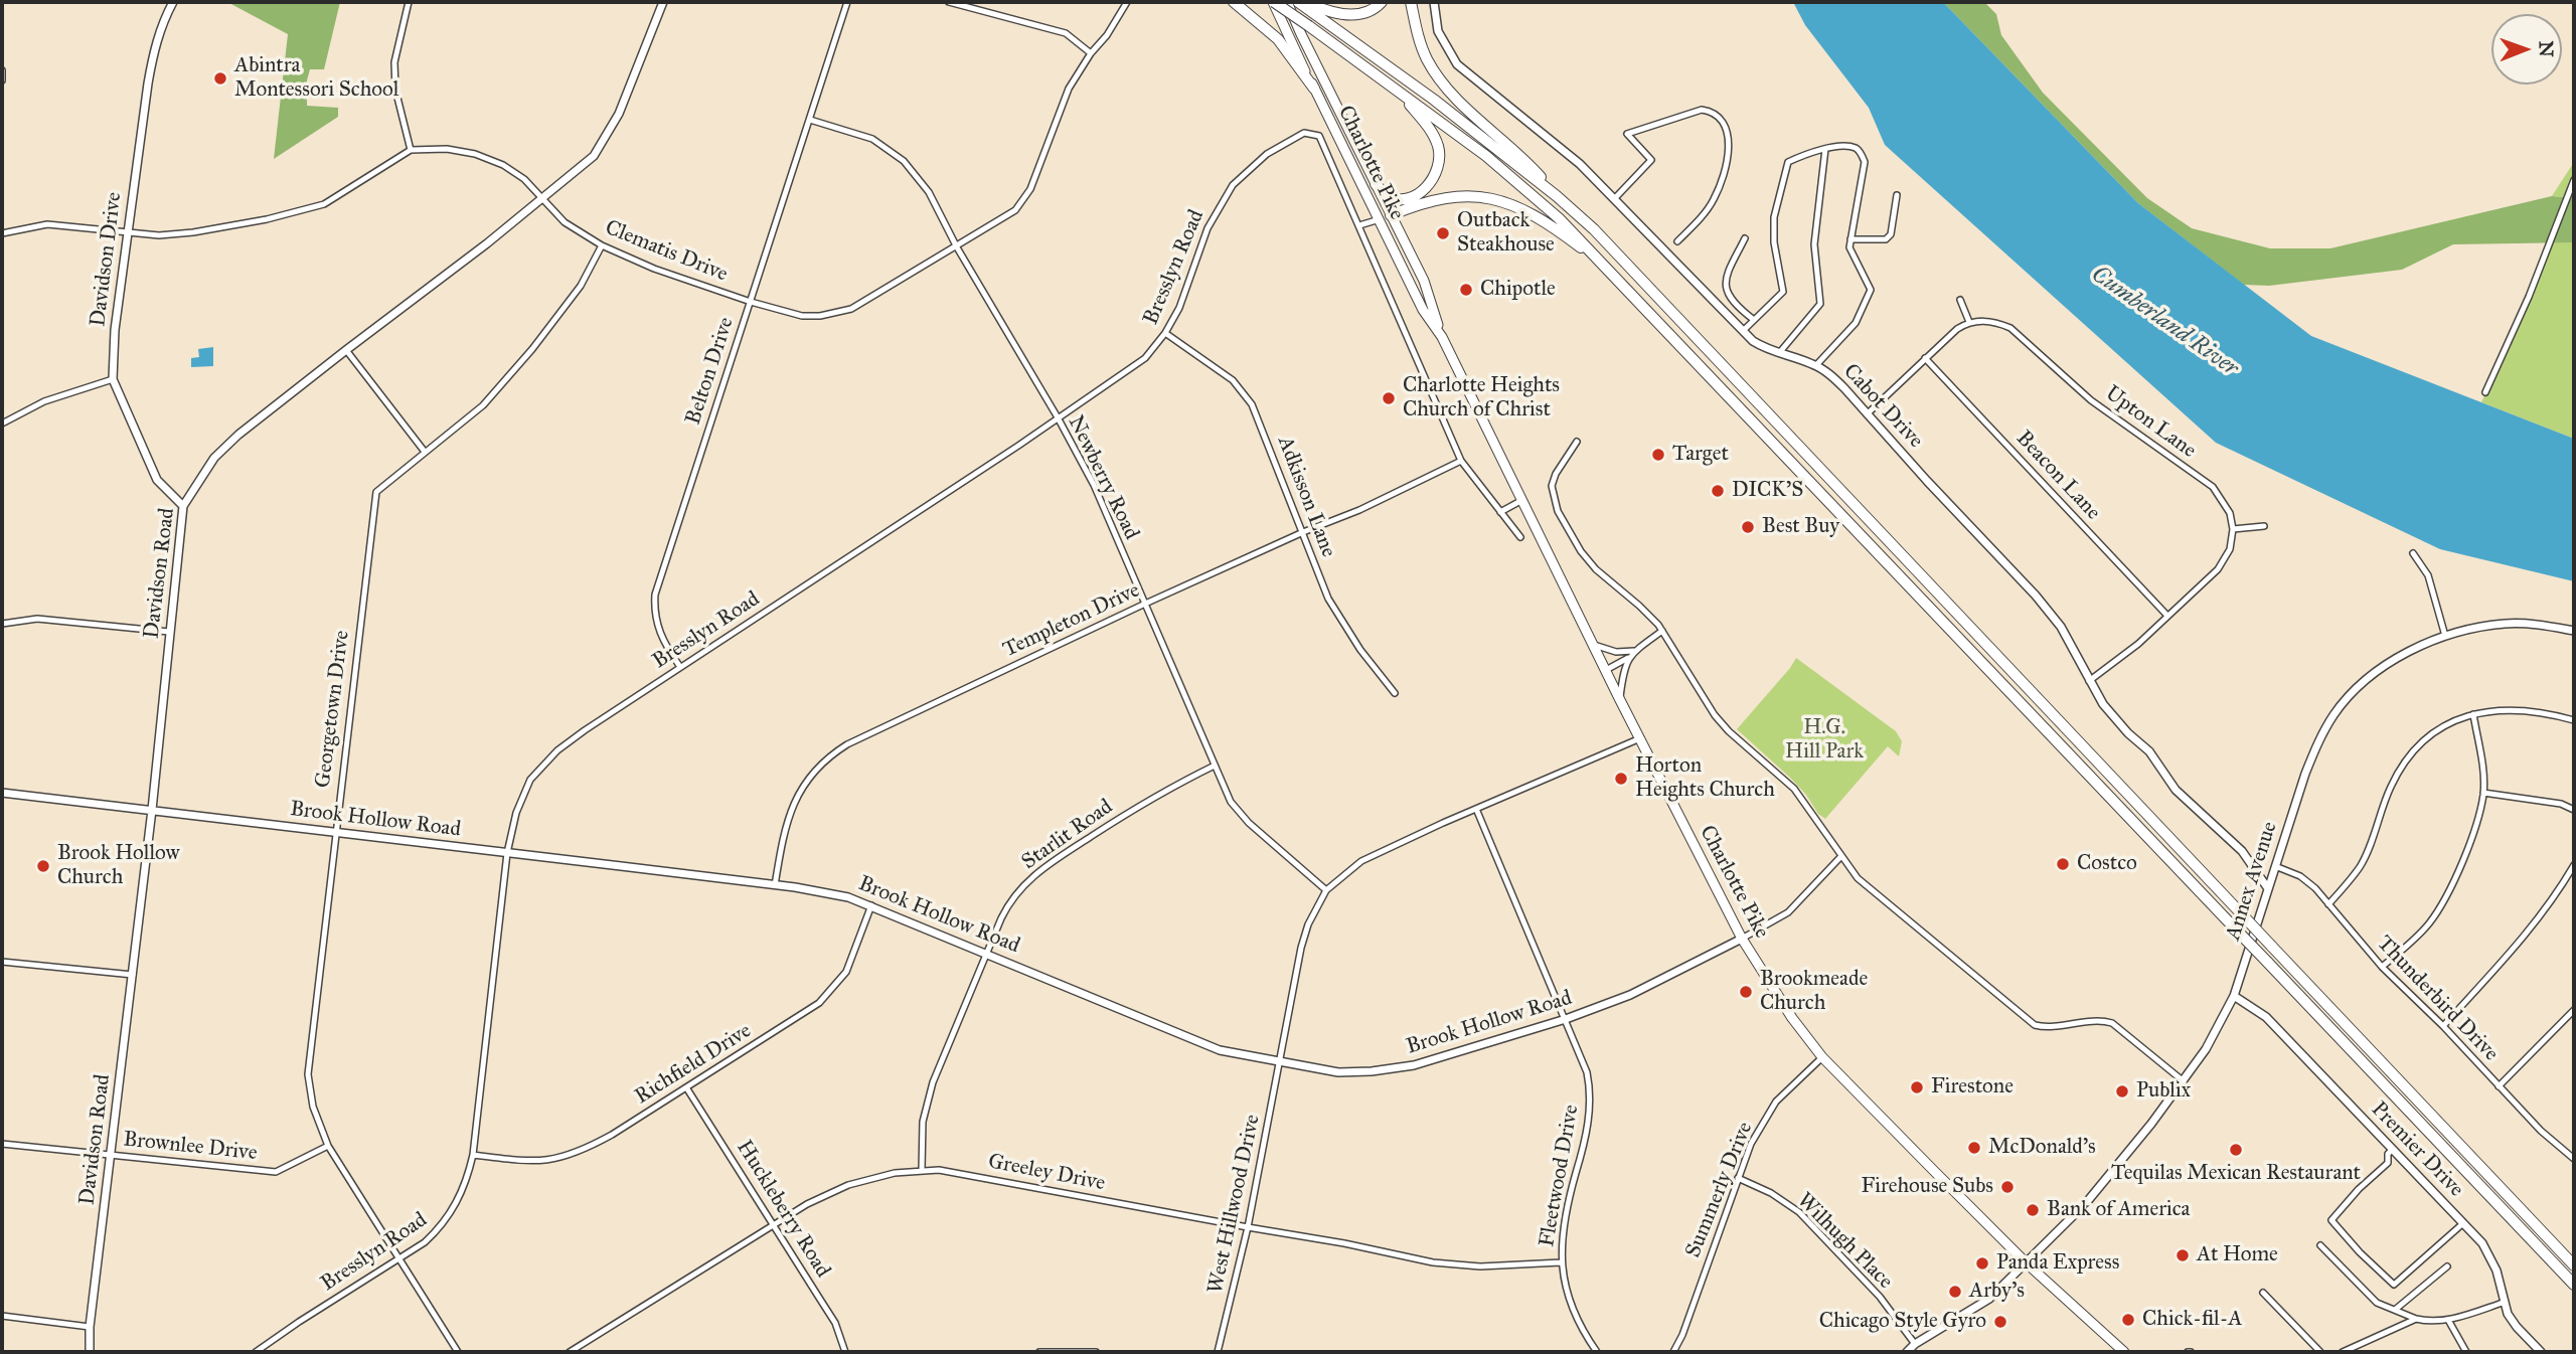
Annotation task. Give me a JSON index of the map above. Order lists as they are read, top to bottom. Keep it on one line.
{"streets":{"main road":["Charlotte Pike"],"street":["Clematis Drive","Davidson Drive","Bresslyn Road","Belton Drive","Cabot Drive","Upton Lane","Beacon Lane","Newberry Road","Adkisson Lane","Davidson Road","Templeton Drive","Georgetown Drive","Brook Hollow Road","Starlit Road","Annex Avenue","Thunderbird Drive","Richfield Drive","Brownlee Drive","Premier Drive","Greeley Drive","Fleetwood Drive","Summerly Drive","West Hillwood Drive","Huckleberry Road","Wilhugh Place"]},"crossings":[["Charlotte Pike","Brook Hollow Road"],["Charlotte Pike","Annex Avenue"],["Charlotte Pike","Summerly Drive"],["Clematis Drive","Belton Drive"],["Clematis Drive","Newberry Road"],["Clematis Drive","Davidson Road"],["Clematis Drive","Georgetown Drive"],["Davidson Drive","Davidson Road"],["Bresslyn Road","Belton Drive"],["Bresslyn Road","Newberry Road"],["Bresslyn Road","Adkisson Lane"],["Bresslyn Road","Georgetown Drive"],["Bresslyn Road","Brook Hollow Road"],["Bresslyn Road","Richfield Drive"],["Belton Drive","Newberry Road"],["Cabot Drive","Annex Avenue"],["Newberry Road","Templeton Drive"],["Newberry Road","Starlit Road"],["Newberry Road","West Hillwood Drive"],["Adkisson Lane","Templeton Drive"],["Davidson Road","Brook Hollow Road"],["Davidson Road","Brownlee Drive"],["Templeton Drive","Brook Hollow Road"],["Georgetown Drive","Brook Hollow Road"],["Georgetown Drive","Brownlee Drive"],["Brook Hollow Road","Starlit Road"],["Brook Hollow Road","Richfield Drive"],["Brook Hollow Road","Fleetwood Drive"],["Brook Hollow Road","West Hillwood Drive"],["Starlit Road","Greeley Drive"],["Annex Avenue","Thunderbird Drive"],["Annex Avenue","Premier Drive"],["Annex Avenue","Wilhugh Place"],["Richfield Drive","Huckleberry Road"],["Greeley Drive","Fleetwood Drive"],["Greeley Drive","West Hillwood Drive"],["Greeley Drive","Huckleberry Road"],["Summerly Drive","Wilhugh Place"]],"water":["Cumberland River"],"parks":["H.G. Hill Park"],"places":["Abintra Montessori School","Outback Steakhouse","Chipotle","Charlotte Heights Church of Christ","Target","DICK’S","Best Buy","Horton Heights Church","Costco","Brook Hollow Church","Brookmeade Church","Firestone","Publix","McDonald's","Tequilas Mexican Restaurant","Firehouse Subs","Bank of America","At Home","Panda Express","Arby's","Chick-fil-A","Chicago Style Gyro"],"north":"right"}
